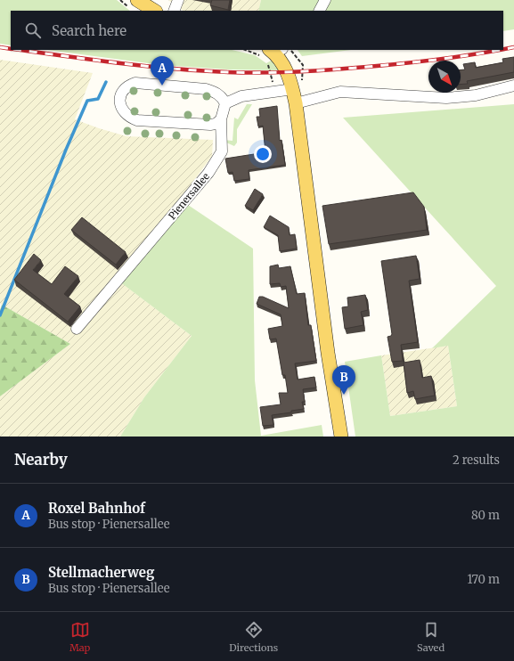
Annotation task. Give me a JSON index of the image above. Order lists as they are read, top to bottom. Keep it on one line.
{"streets":{"lane":["Pienersallee"]},"north":"bottom right","page":{"search":"Search here","pins":["A","B"],"heading":["Nearby","2 results"],"list":[{"mark":"A","name":"Roxel Bahnhof","note":"Bus stop · Pienersallee","value":"80 m"},{"mark":"B","name":"Stellmacherweg","note":"Bus stop · Pienersallee","value":"170 m"}],"nav":["Map","Directions","Saved"]}}
